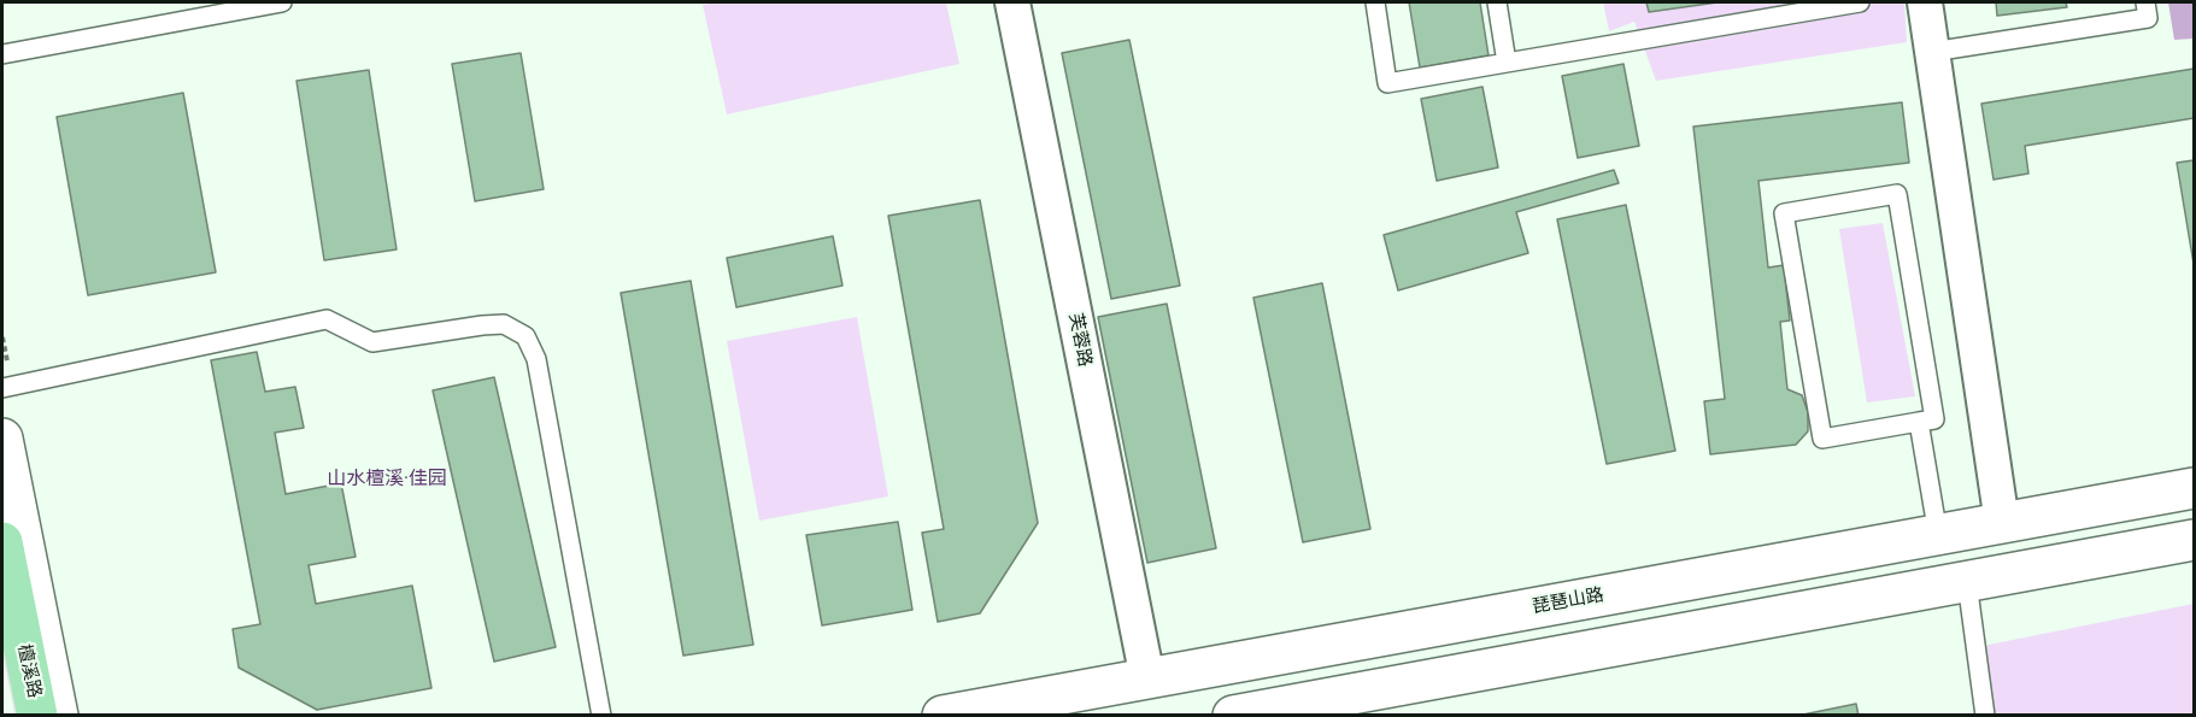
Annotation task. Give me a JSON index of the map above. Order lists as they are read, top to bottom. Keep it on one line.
{"streets":{"main road":["琵琶山路","檀溪路"],"street":["芙蓉路"]},"crossings":[["芙蓉路","琵琶山路"]],"districts":["山水檀溪·佳园"]}
